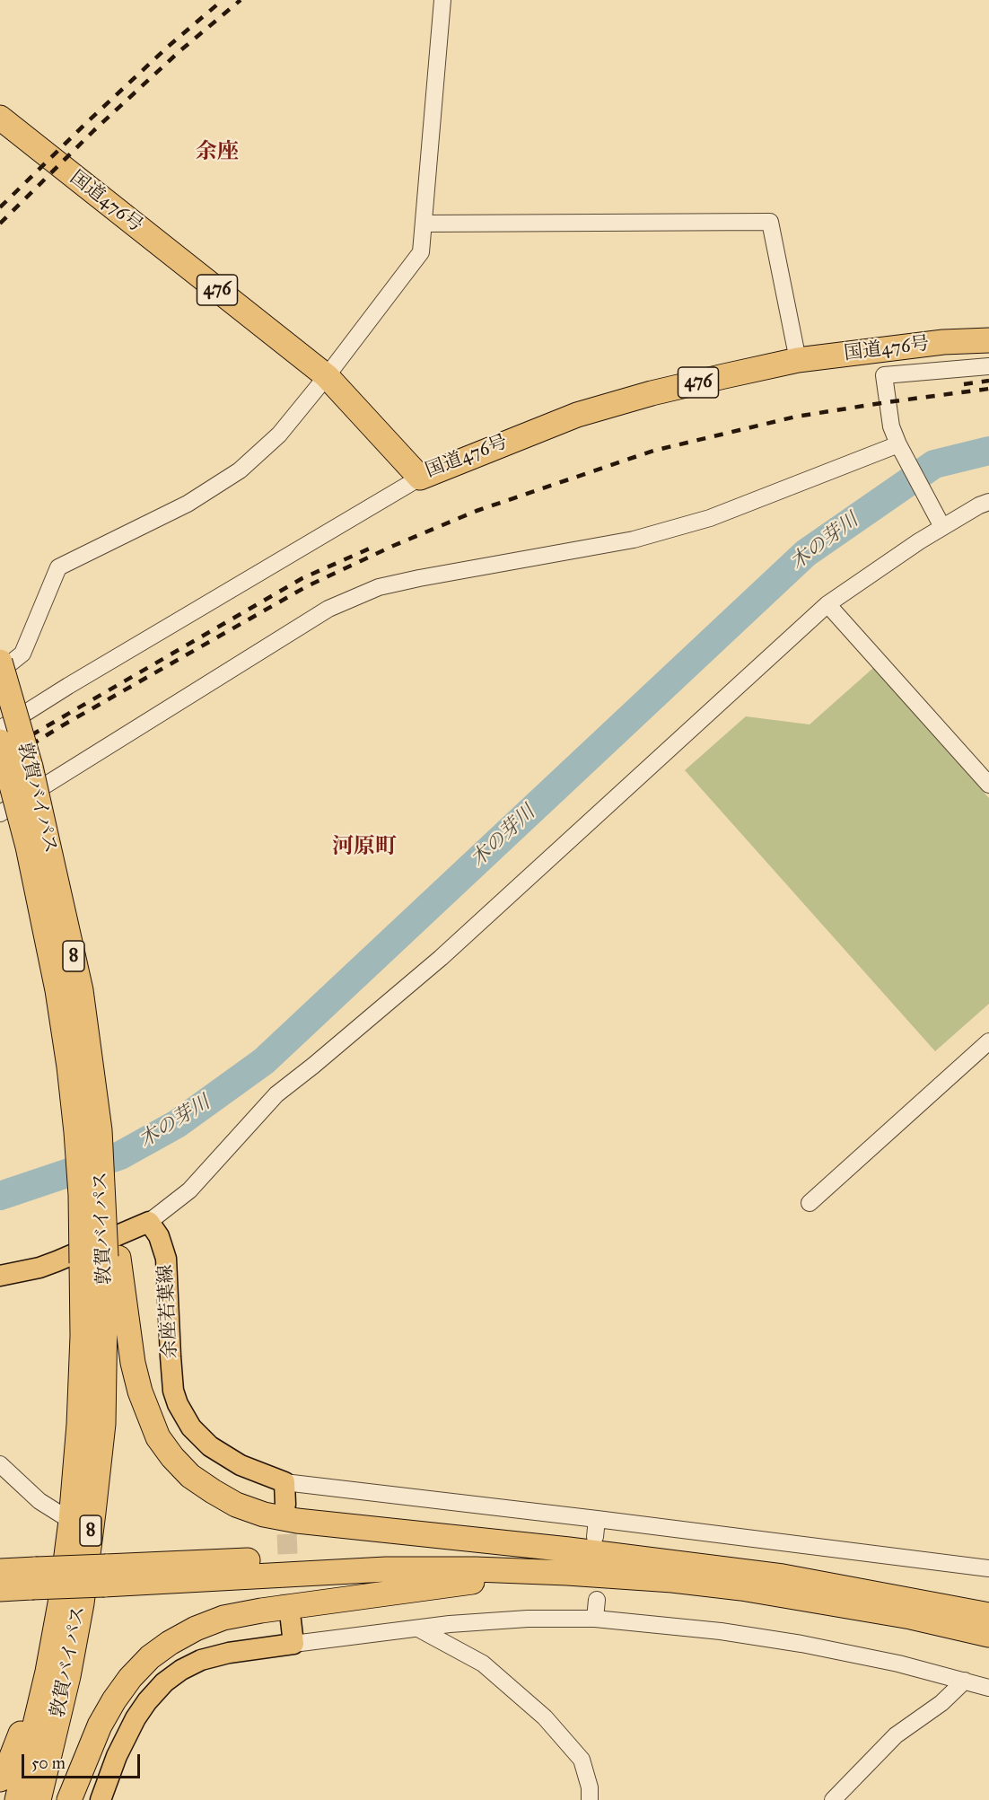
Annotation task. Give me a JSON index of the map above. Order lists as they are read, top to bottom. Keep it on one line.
{"streets":{"highway":["国道476号","476","敦賀バイパス","8"],"main road":["余座若葉線"]},"districts":["余座","河原町"],"water":["木の芽川"],"scale_bar":"50 m"}
